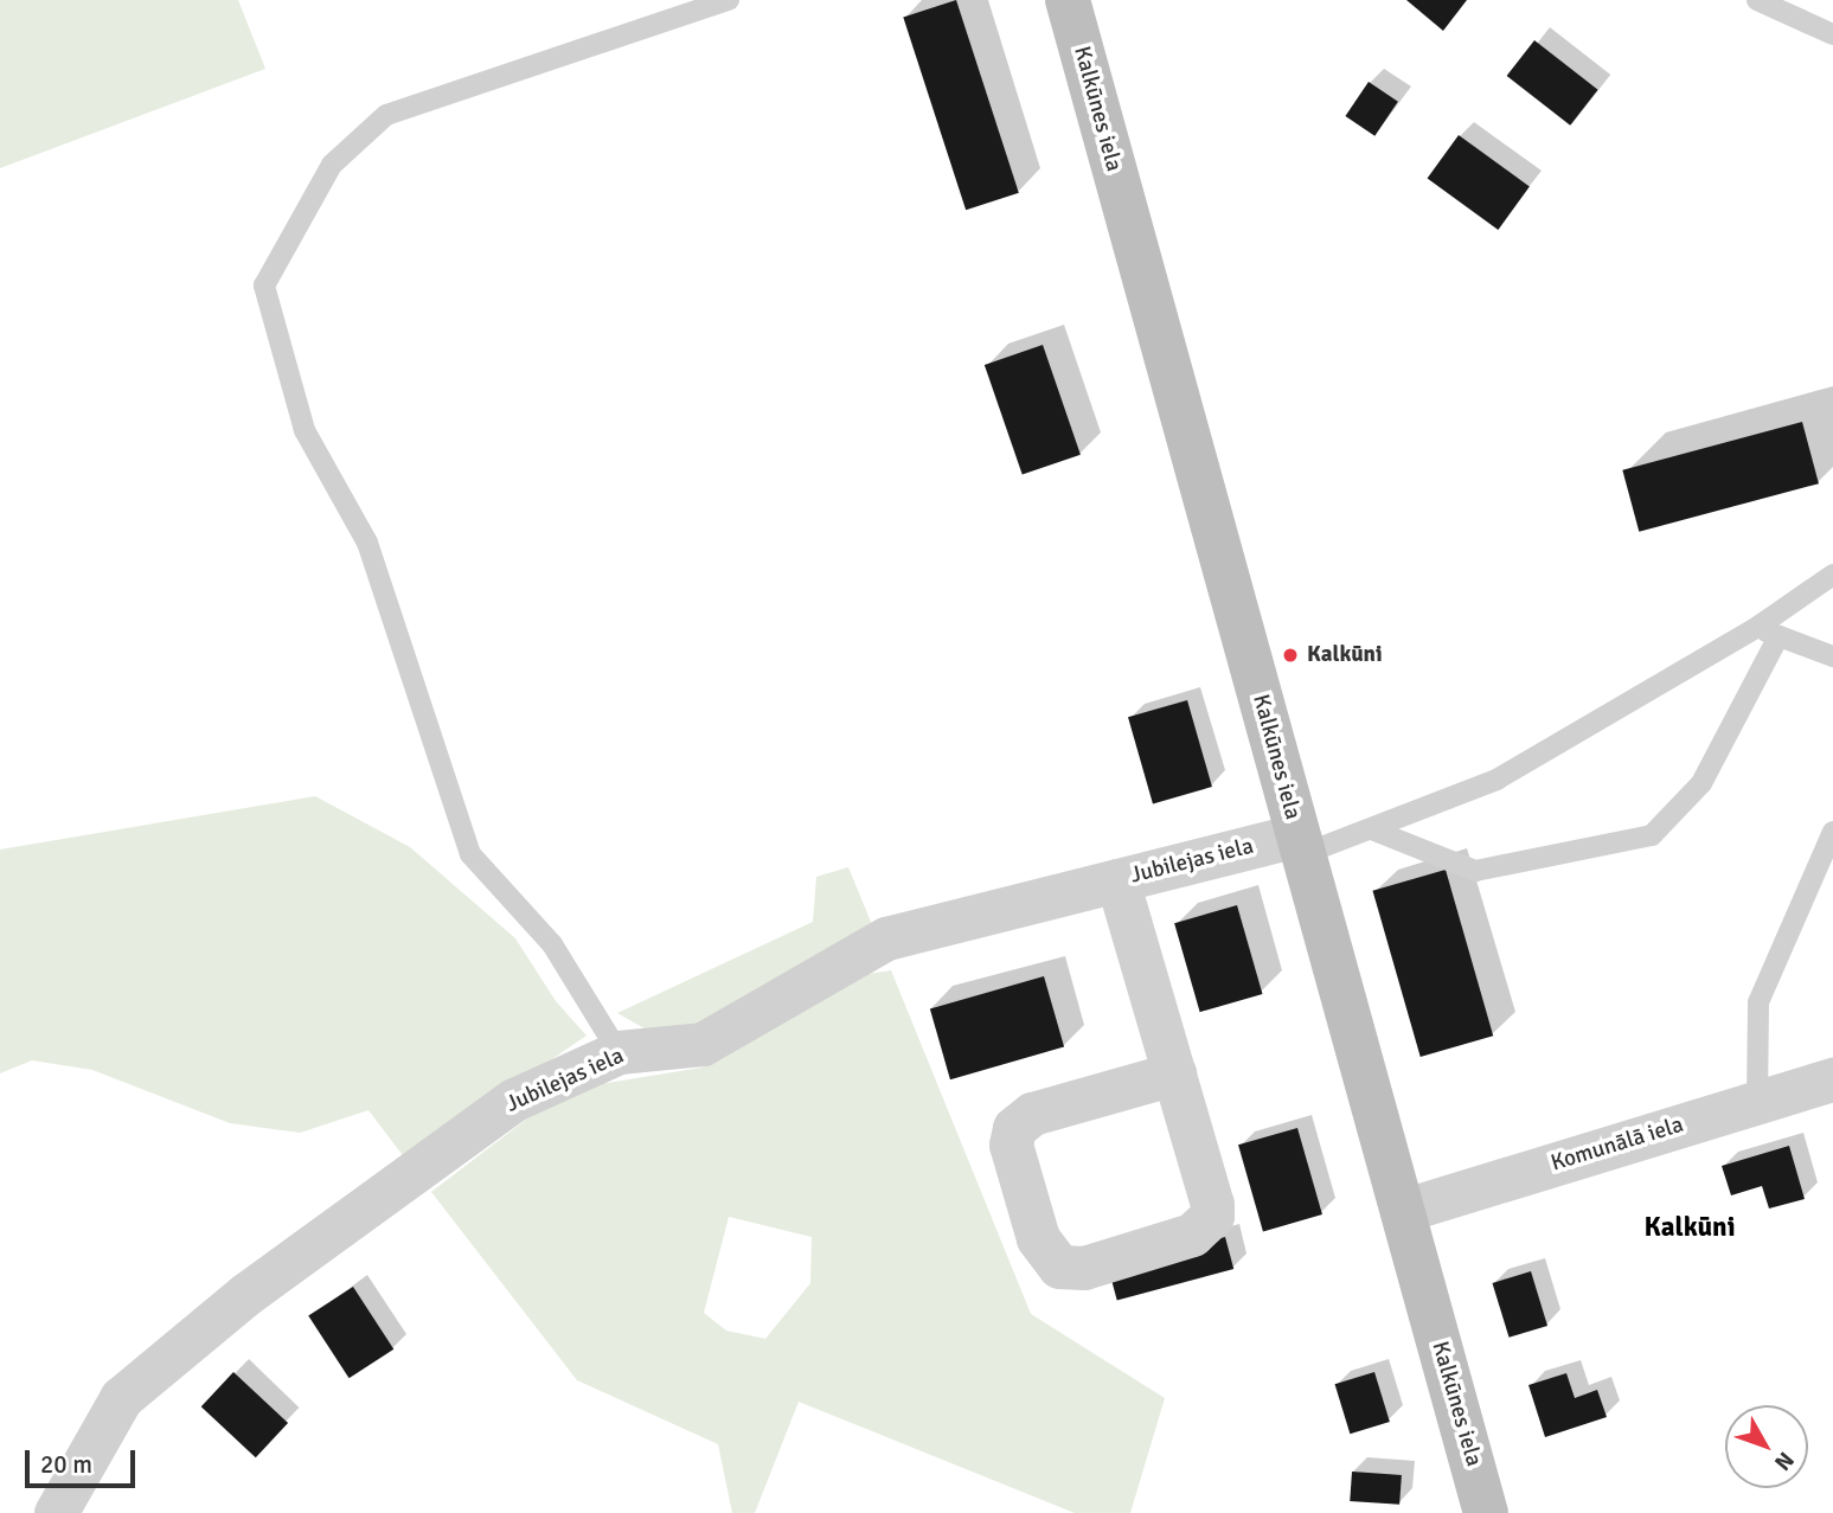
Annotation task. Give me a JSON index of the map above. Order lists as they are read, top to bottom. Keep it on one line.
{"streets":{"main road":["Kalkūnes iela"],"street":["Jubilejas iela","Komunālā iela"]},"crossings":[["Kalkūnes iela","Jubilejas iela"],["Kalkūnes iela","Komunālā iela"]],"districts":["Kalkūni"],"places":["Kalkūni"],"scale_bar":"20 m","north":"bottom right"}
